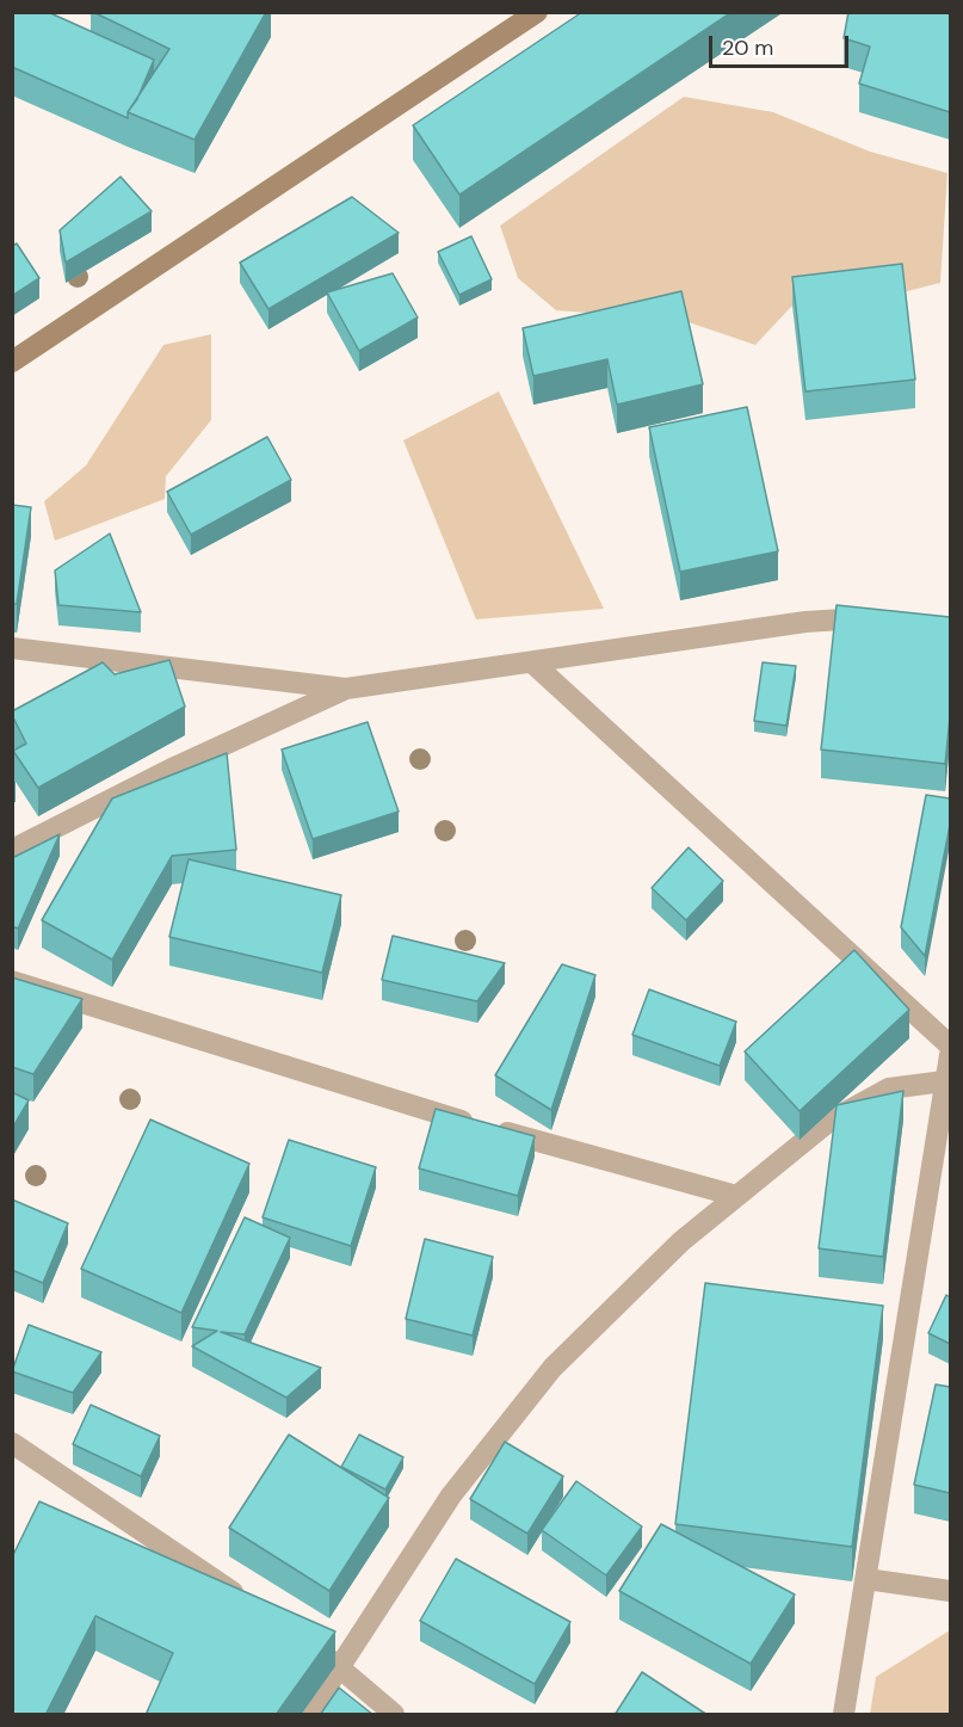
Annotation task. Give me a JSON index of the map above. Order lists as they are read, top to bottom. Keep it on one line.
{"scale_bar":"20 m"}
